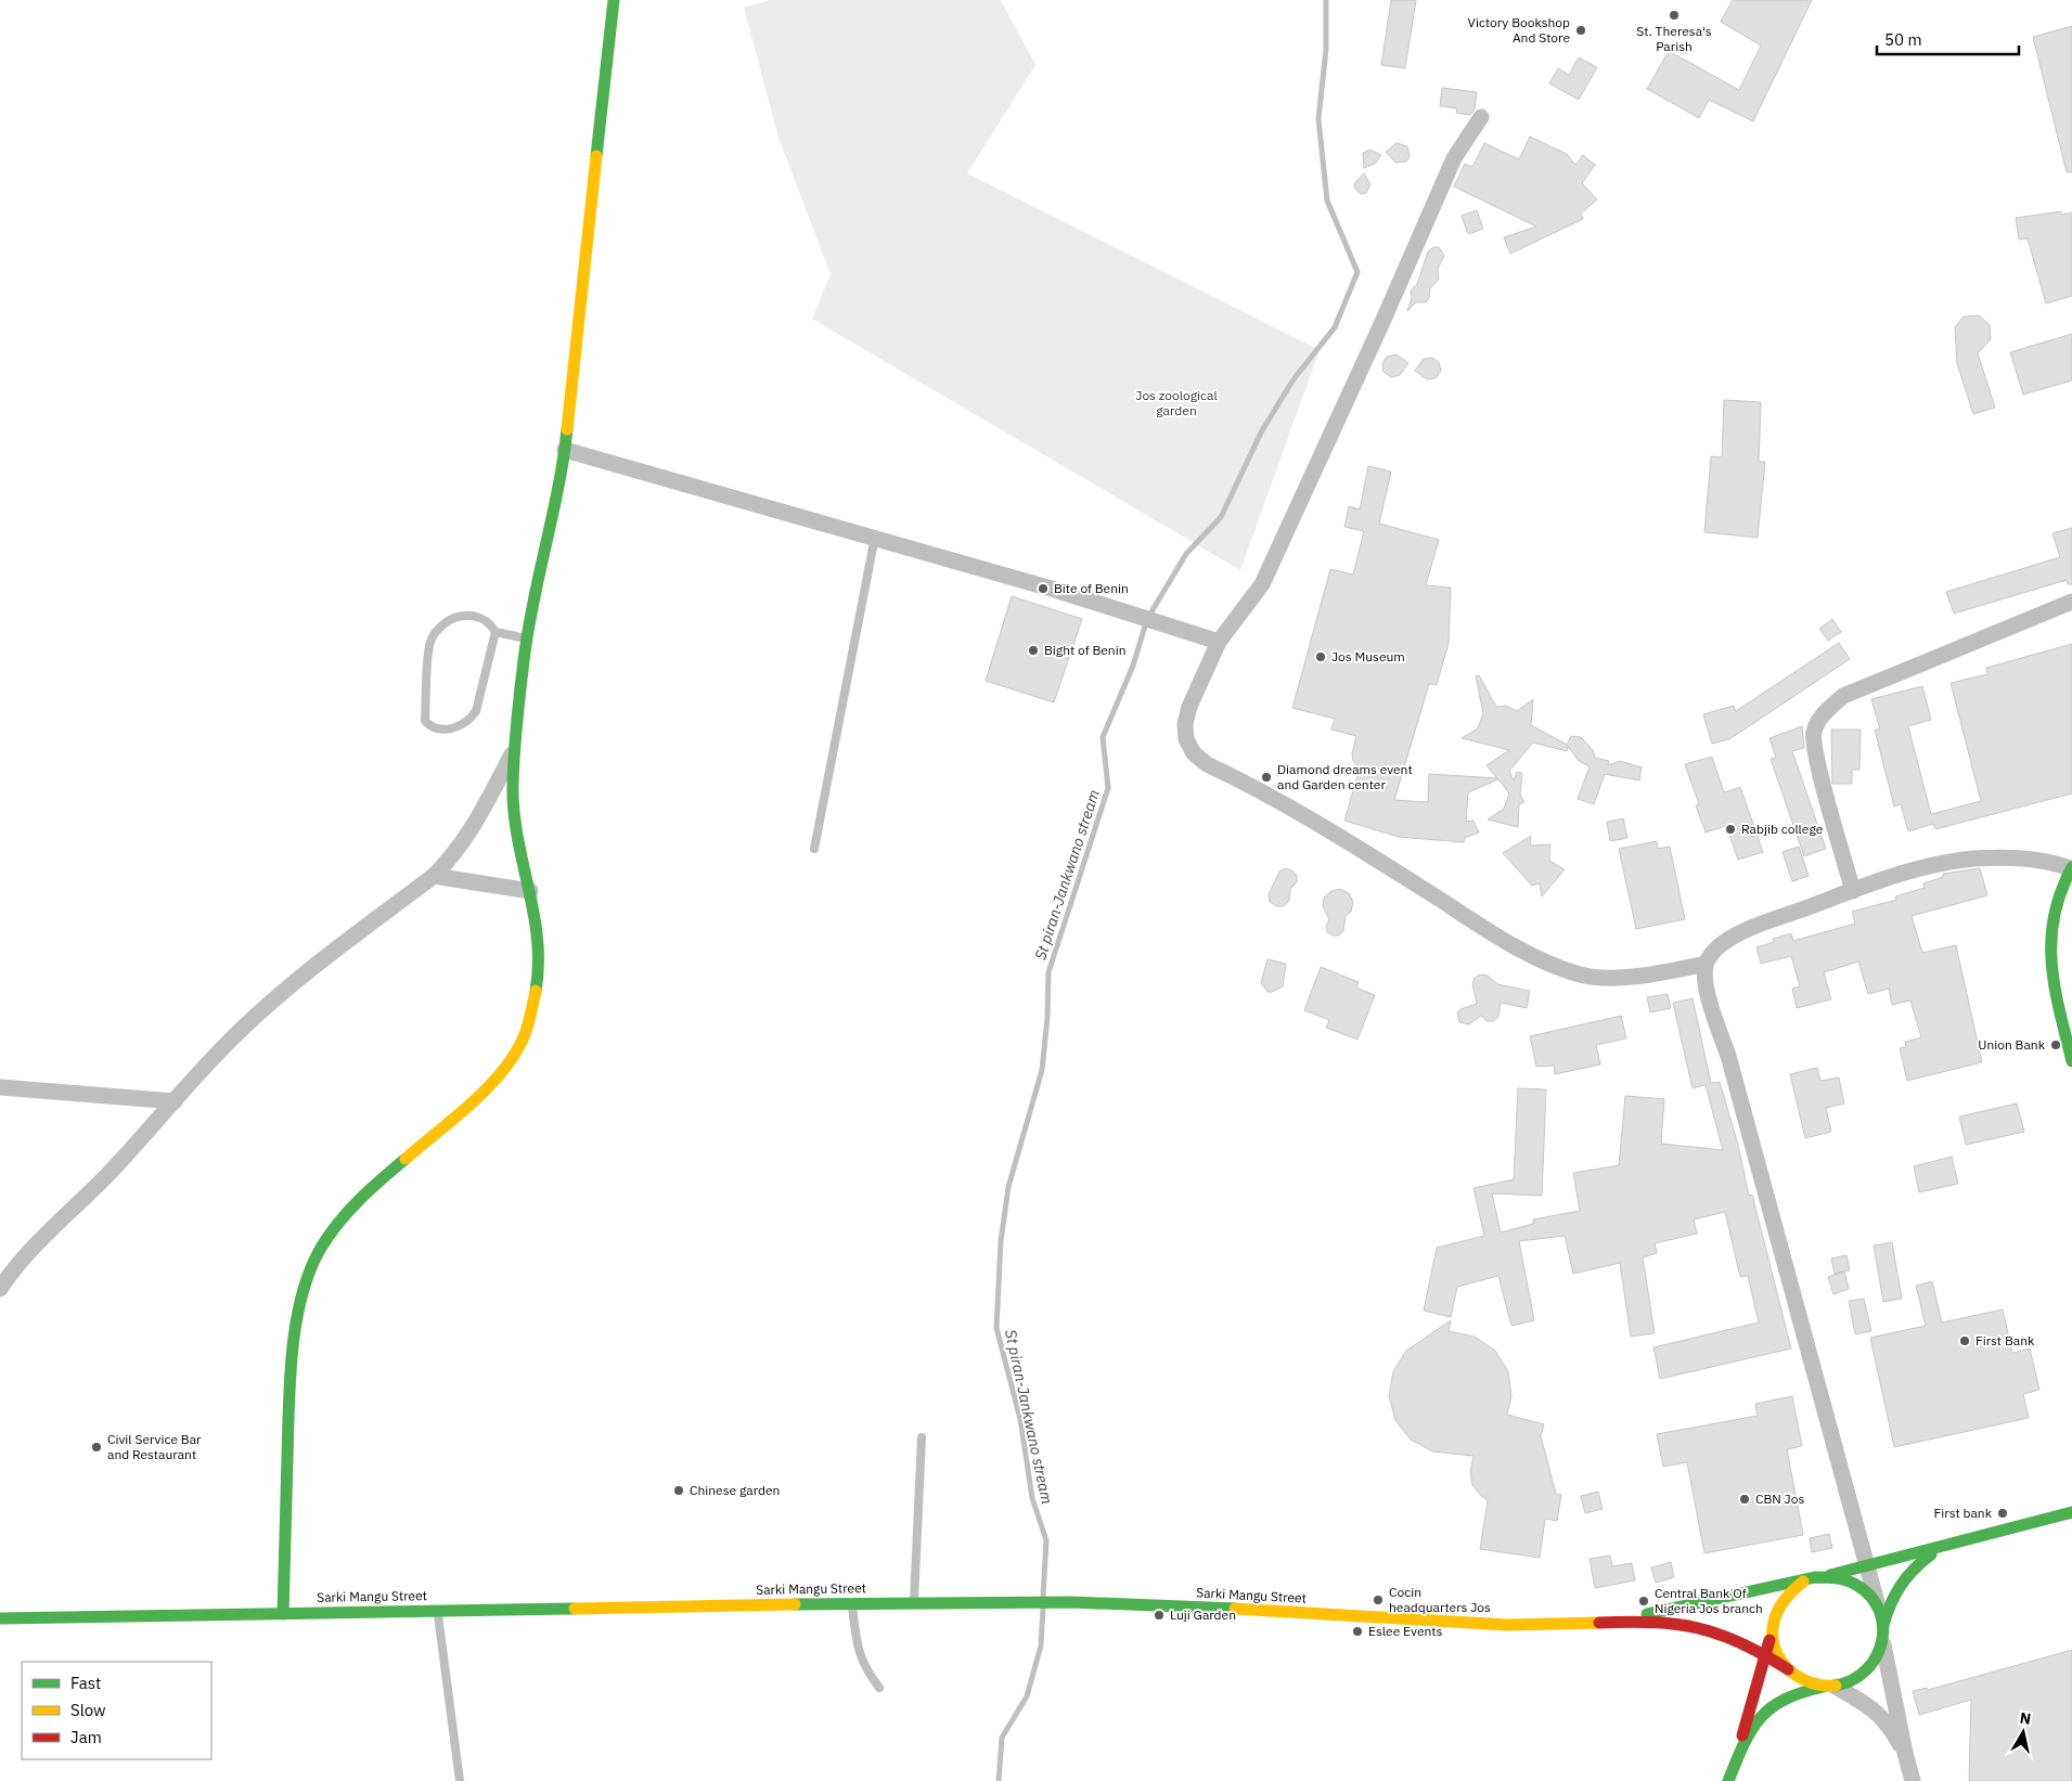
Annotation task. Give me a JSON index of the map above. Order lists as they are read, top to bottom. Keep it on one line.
{"streets":{"main road":["Sarki Mangu Street"]},"water":["St piran-Jankwano stream"],"parks":["Jos zoological garden"],"places":["St. Theresa's Parish","Victory Bookshop And Store","Bite of Benin","Bight of Benin","Jos Museum","Diamond dreams event and Garden center","Rabjib college","Union Bank","First Bank","Civil Service Bar and Restaurant","Chinese garden","CBN Jos","First bank","Cocin headquarters Jos","Central Bank Of Nigeria Jos branch","Luji Garden","Eslee Events"],"legend":["Fast","Slow","Jam"],"scale_bar":"50 m","north":"top"}
